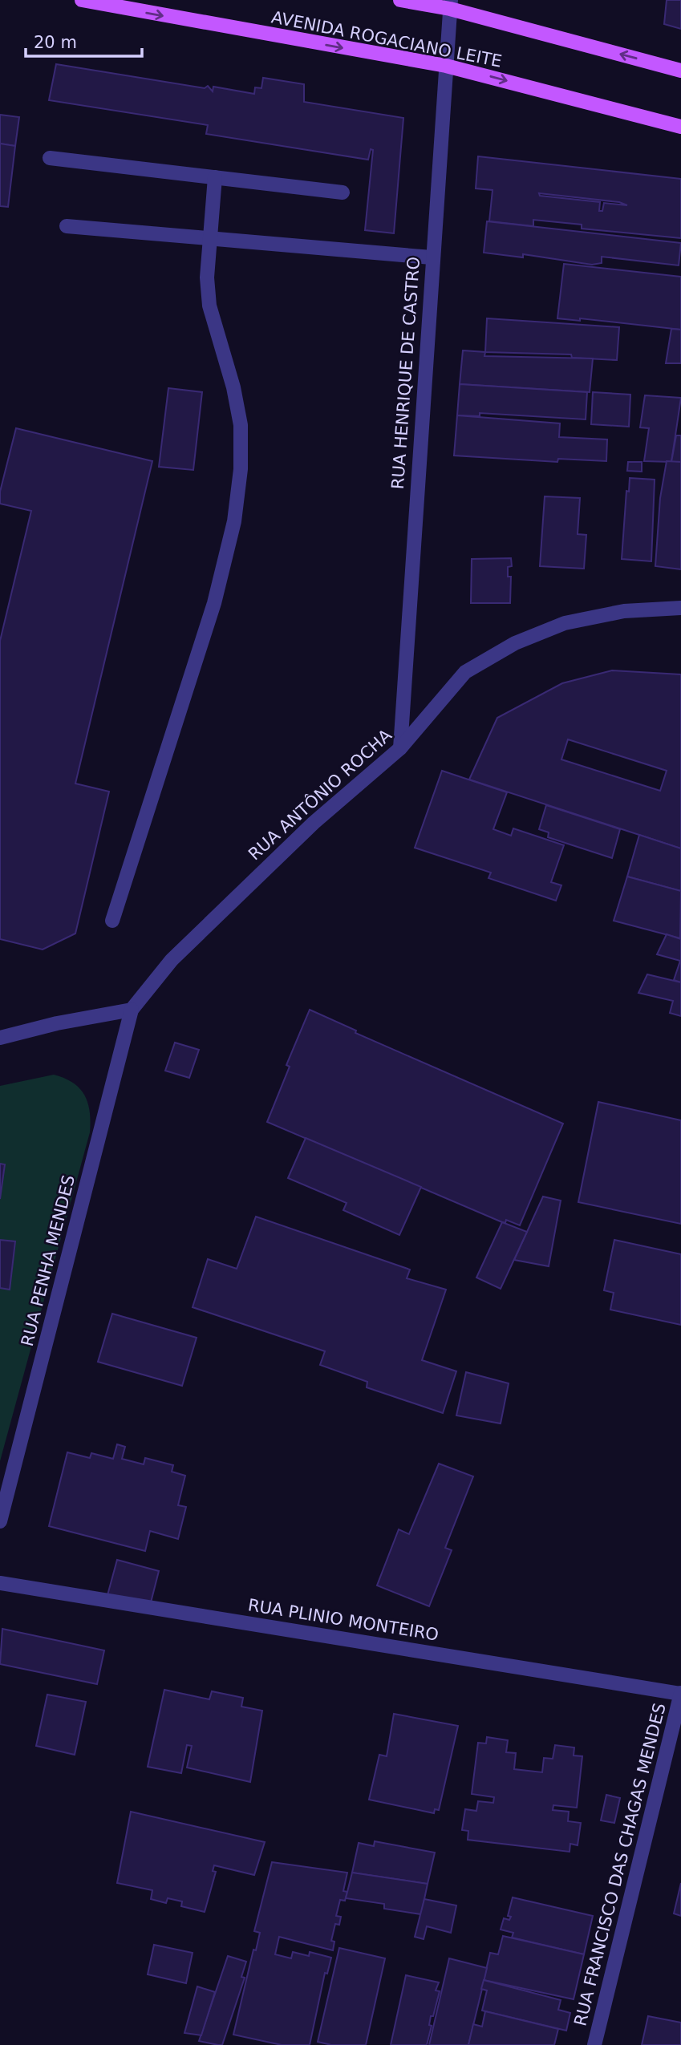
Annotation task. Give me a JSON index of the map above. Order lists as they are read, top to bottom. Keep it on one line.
{"streets":{"main road":["AVENIDA ROGACIANO LEITE"],"street":["RUA HENRIQUE DE CASTRO","RUA ANTÔNIO ROCHA","RUA PENHA MENDES","RUA PLINIO MONTEIRO","RUA FRANCISCO DAS CHAGAS MENDES"]},"crossings":[["AVENIDA ROGACIANO LEITE","RUA HENRIQUE DE CASTRO"],["RUA HENRIQUE DE CASTRO","RUA ANTÔNIO ROCHA"],["RUA ANTÔNIO ROCHA","RUA PENHA MENDES"],["RUA PLINIO MONTEIRO","RUA FRANCISCO DAS CHAGAS MENDES"]],"scale_bar":"20 m"}
